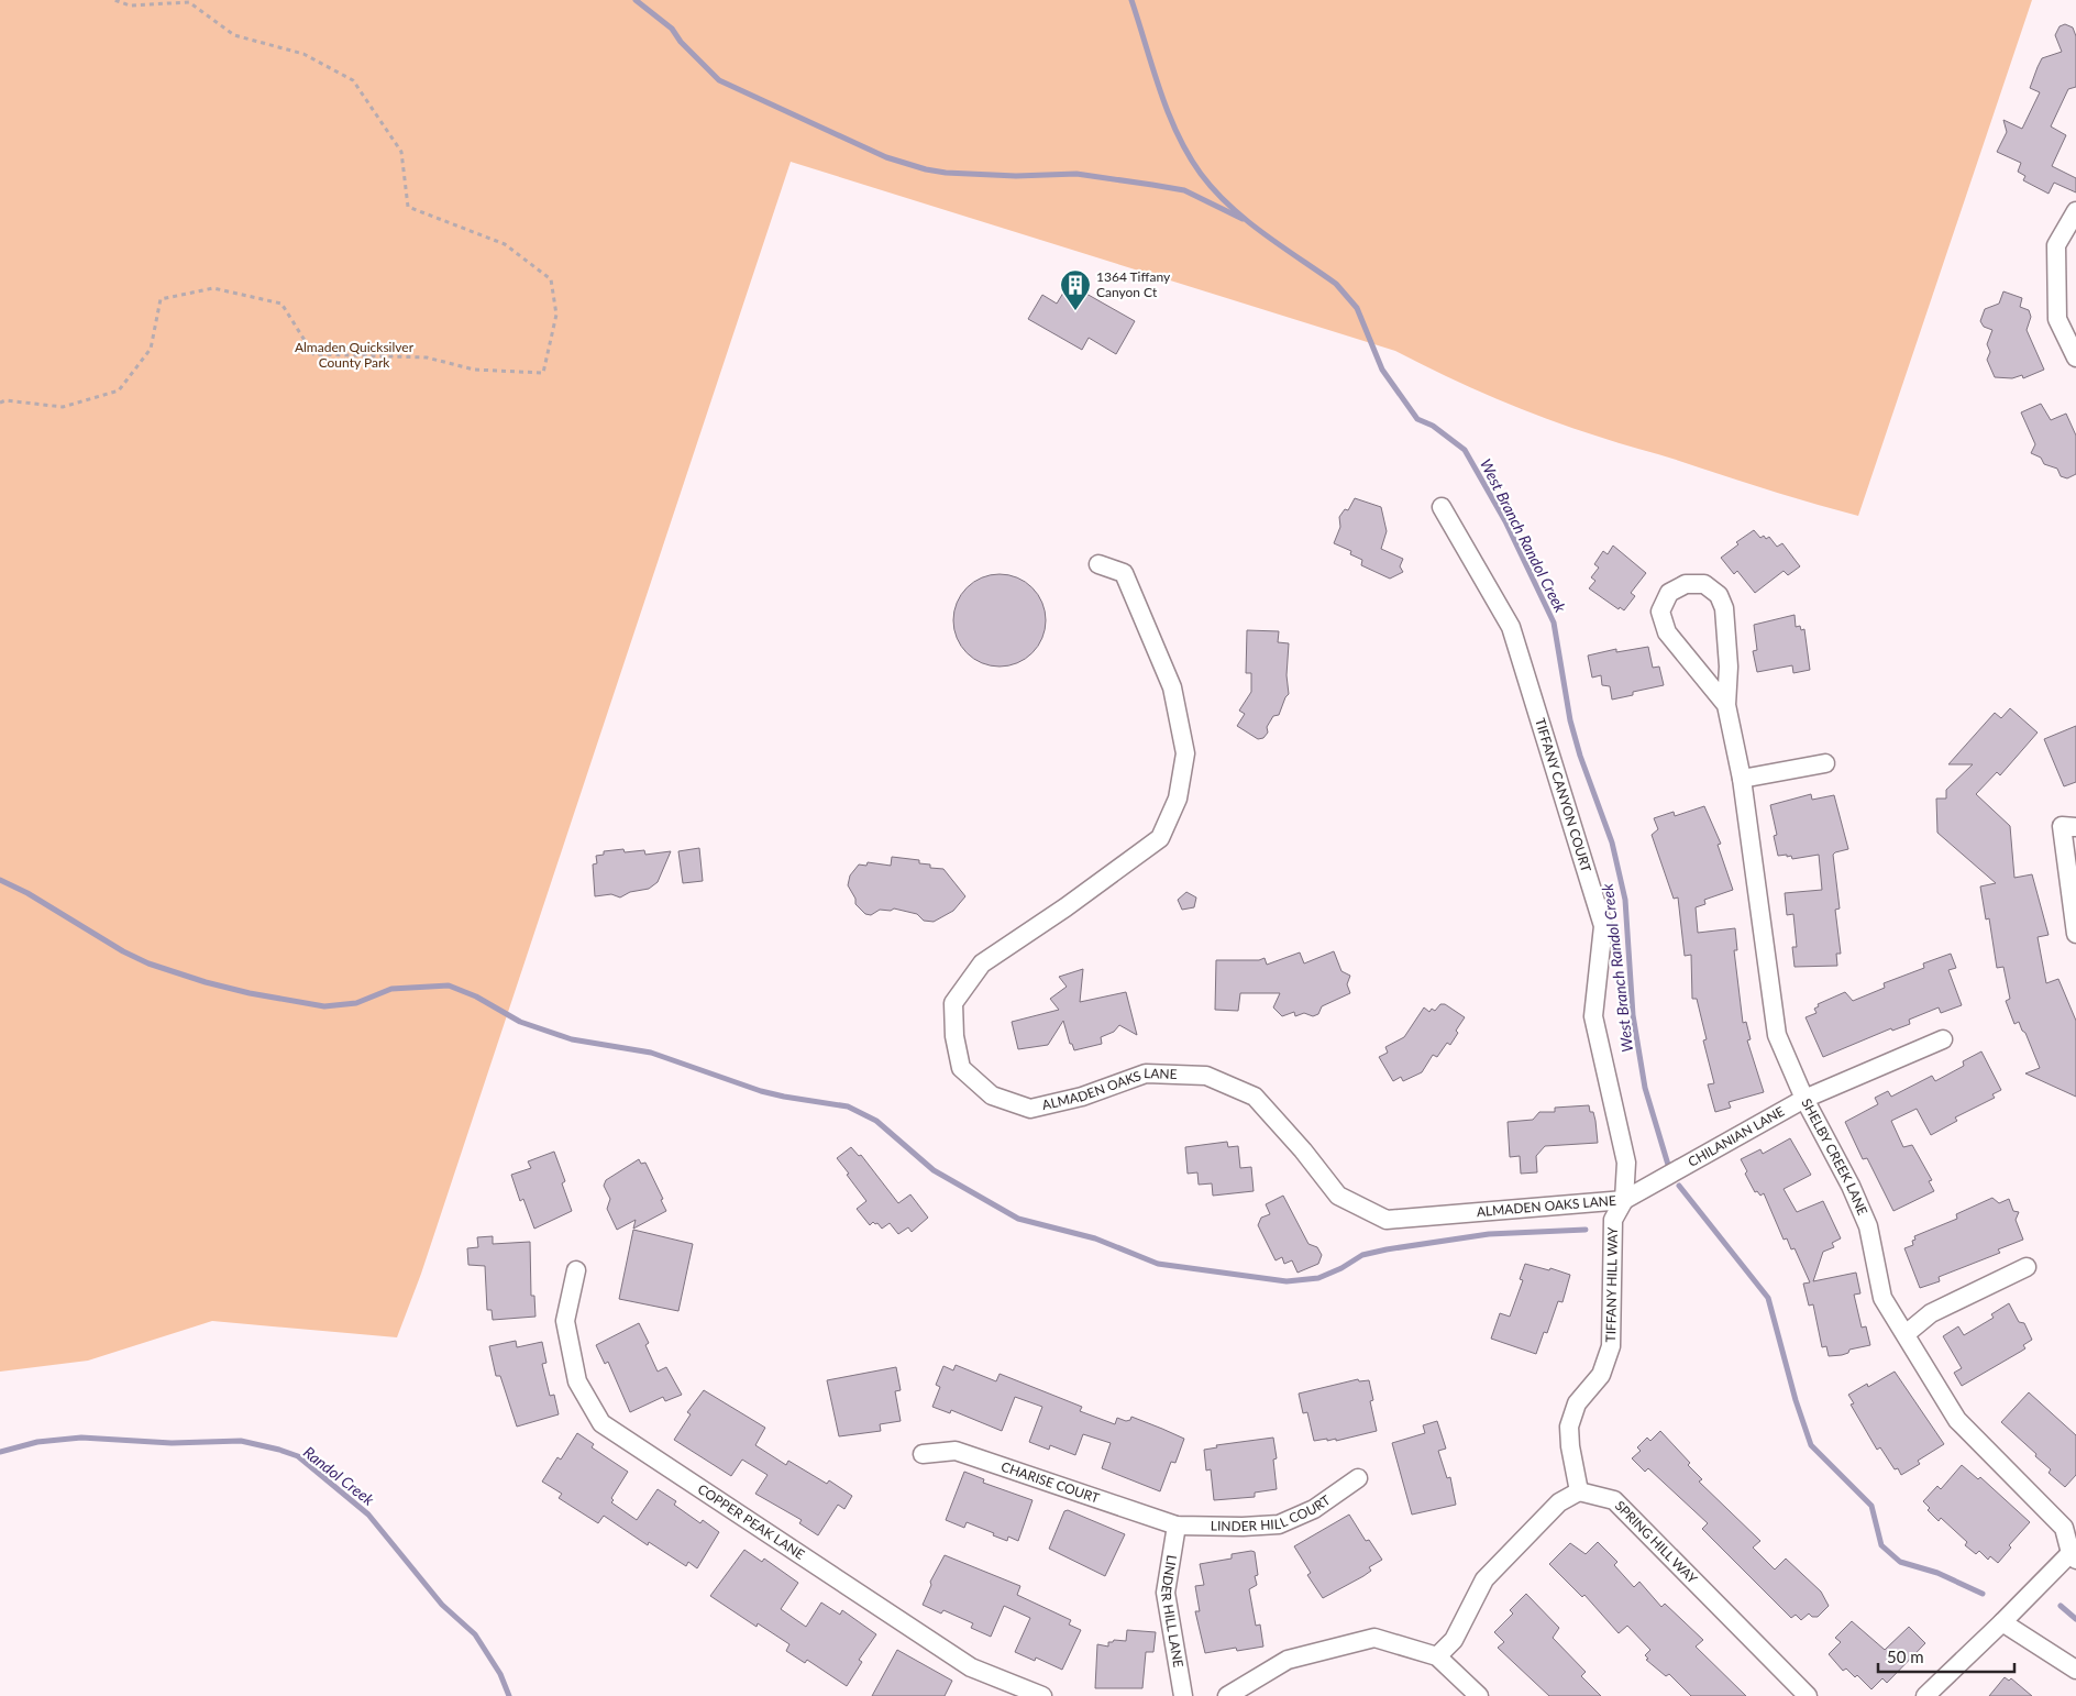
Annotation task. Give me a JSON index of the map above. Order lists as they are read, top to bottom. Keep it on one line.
{"streets":{"street":["TIFFANY CANYON COURT","ALMADEN OAKS LANE","CHILANIAN LANE","SHELBY CREEK LANE","TIFFANY HILL WAY","CHARISE COURT","LINDER HILL COURT","COPPER PEAK LANE","SPRING HILL WAY","LINDER HILL LANE"]},"crossings":[["TIFFANY CANYON COURT","ALMADEN OAKS LANE"],["TIFFANY CANYON COURT","CHILANIAN LANE"],["TIFFANY CANYON COURT","TIFFANY HILL WAY"],["ALMADEN OAKS LANE","CHILANIAN LANE"],["ALMADEN OAKS LANE","TIFFANY HILL WAY"],["CHILANIAN LANE","SHELBY CREEK LANE"],["CHILANIAN LANE","TIFFANY HILL WAY"],["TIFFANY HILL WAY","SPRING HILL WAY"],["CHARISE COURT","LINDER HILL COURT"],["CHARISE COURT","LINDER HILL LANE"],["LINDER HILL COURT","LINDER HILL LANE"]],"water":["West Branch Randol Creek","Randol Creek"],"parks":["Almaden Quicksilver County Park"],"places":{"building":["1364 Tiffany Canyon Ct"]},"scale_bar":"50 m"}
